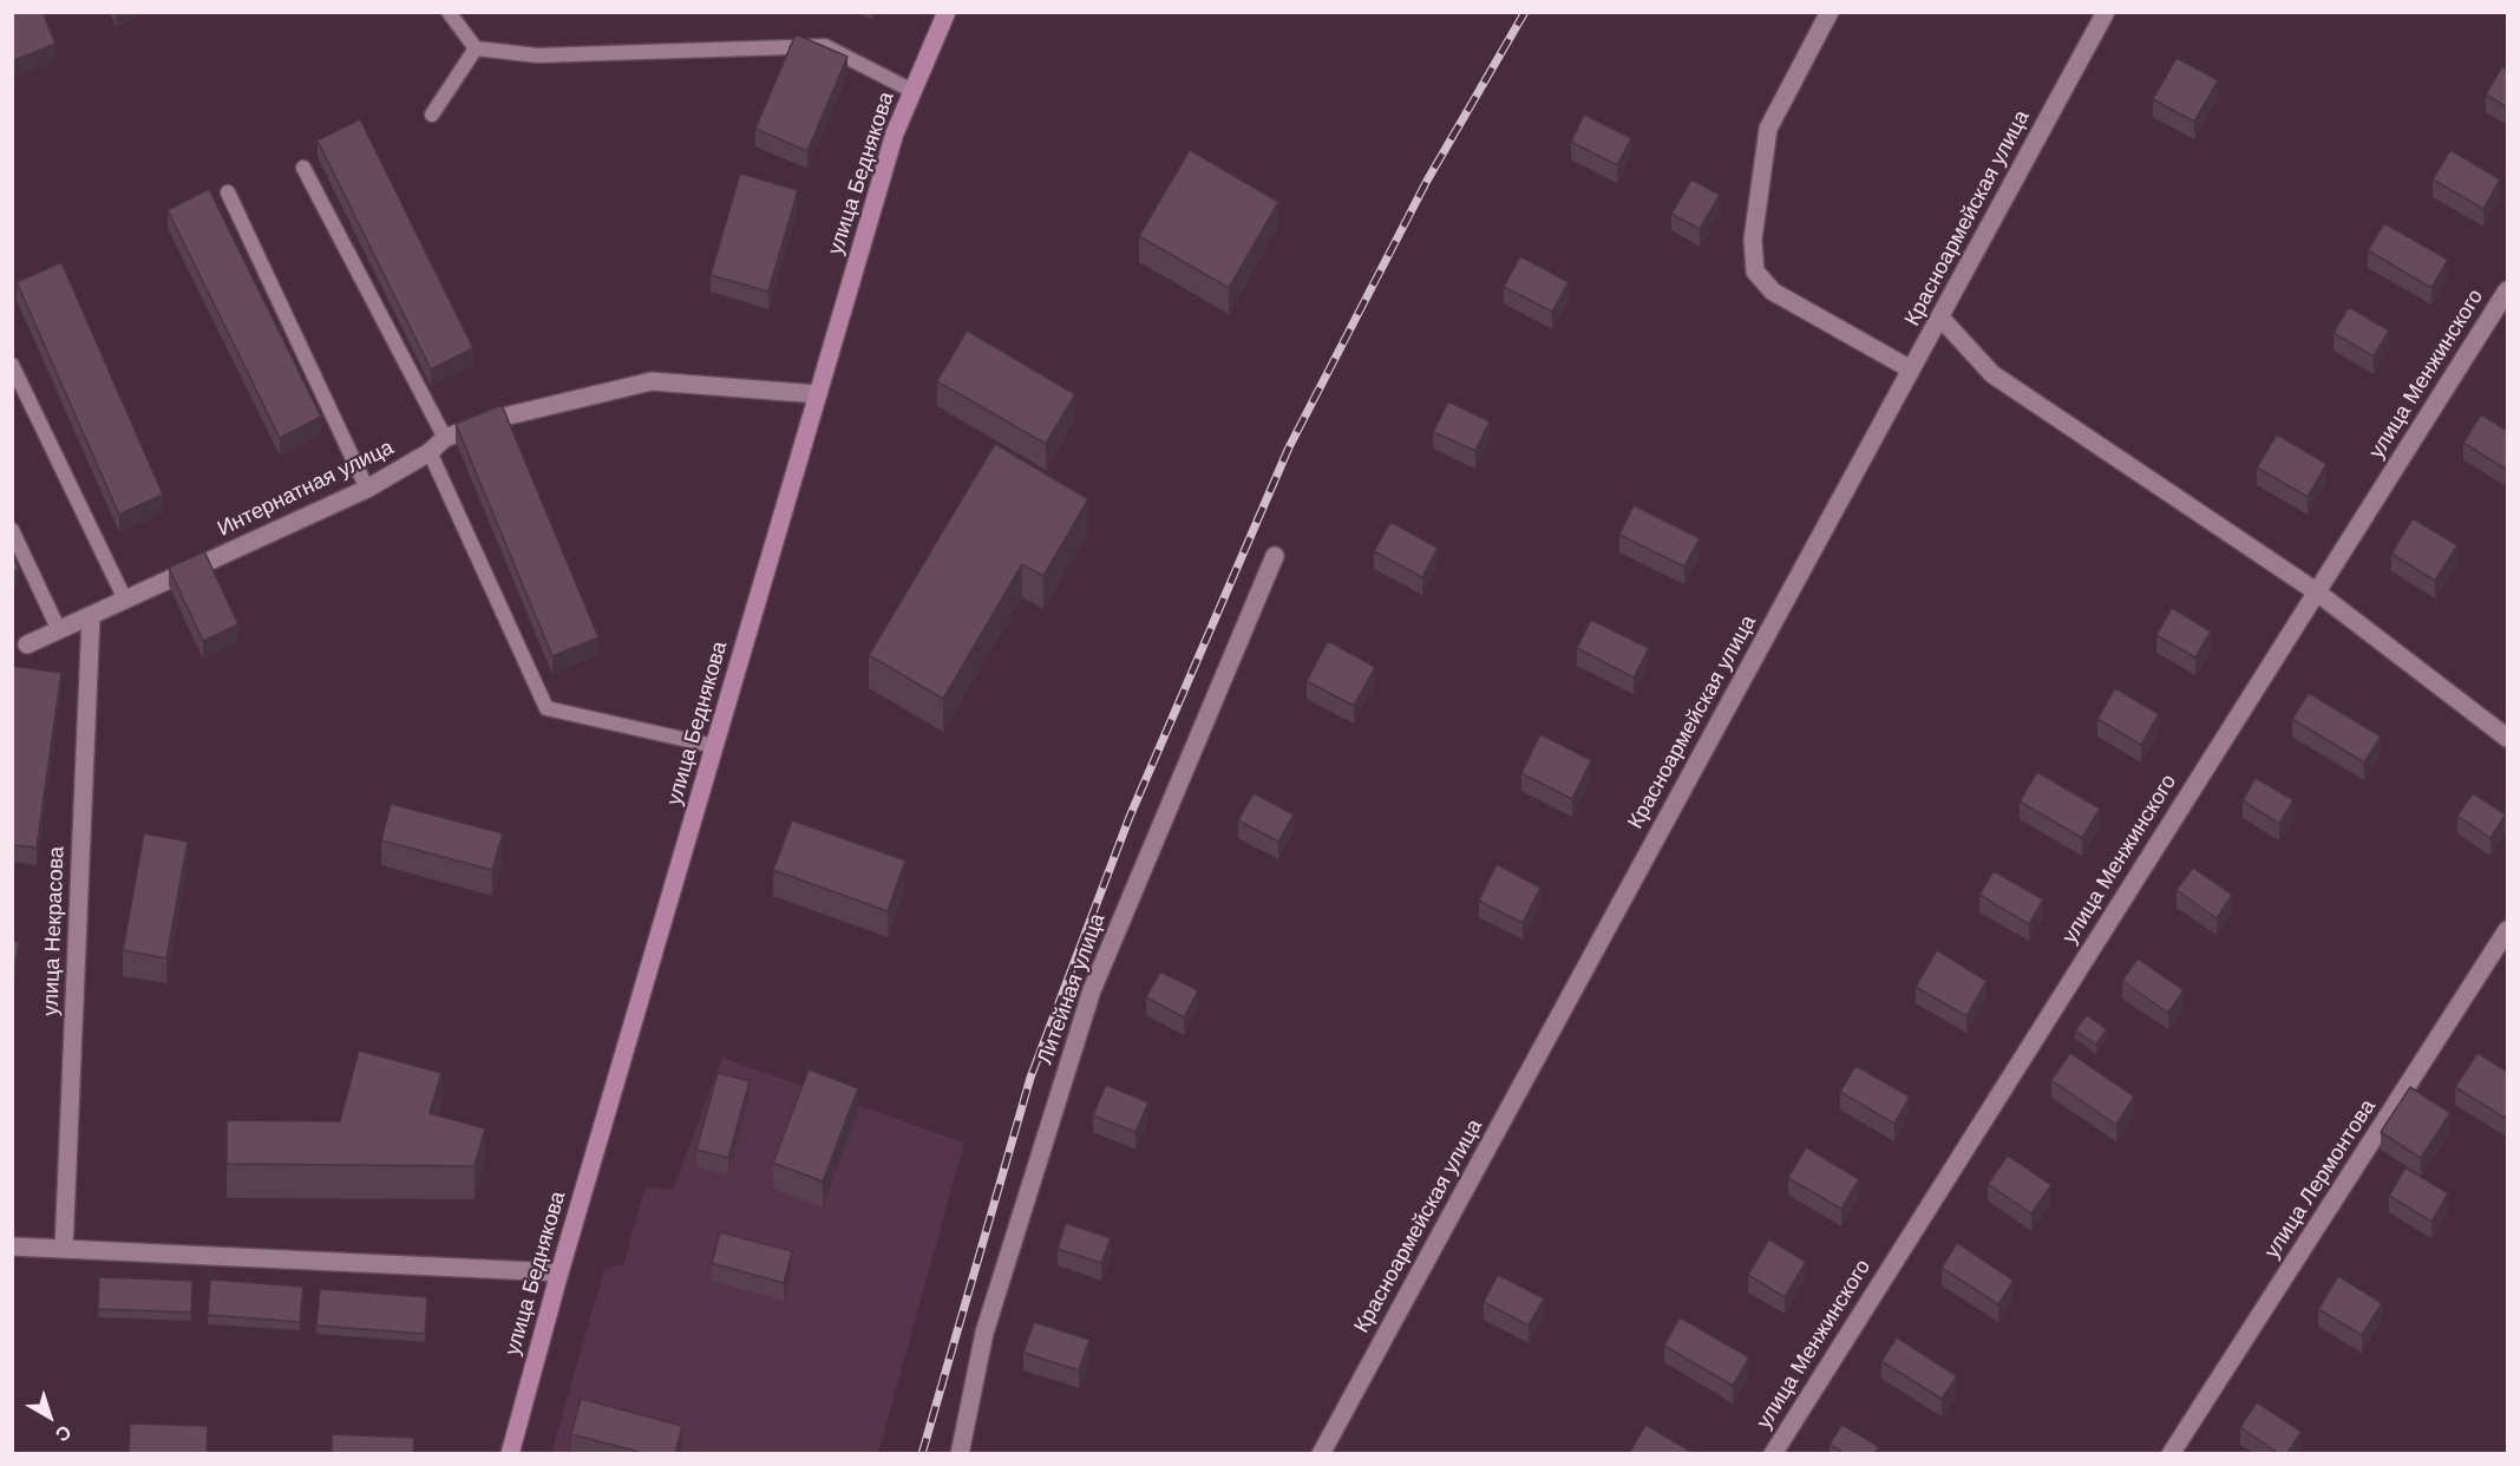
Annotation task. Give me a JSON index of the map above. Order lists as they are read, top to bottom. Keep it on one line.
{"streets":{"street":["улица Беднякова","Красноармейская улица","улица Менжинского","Интернатная улица","улица Некрасова","Литейная улица","улица Лермонтова"]},"crossings":[["улица Беднякова","Интернатная улица"],["Интернатная улица","улица Некрасова"]],"north":"bottom right"}
